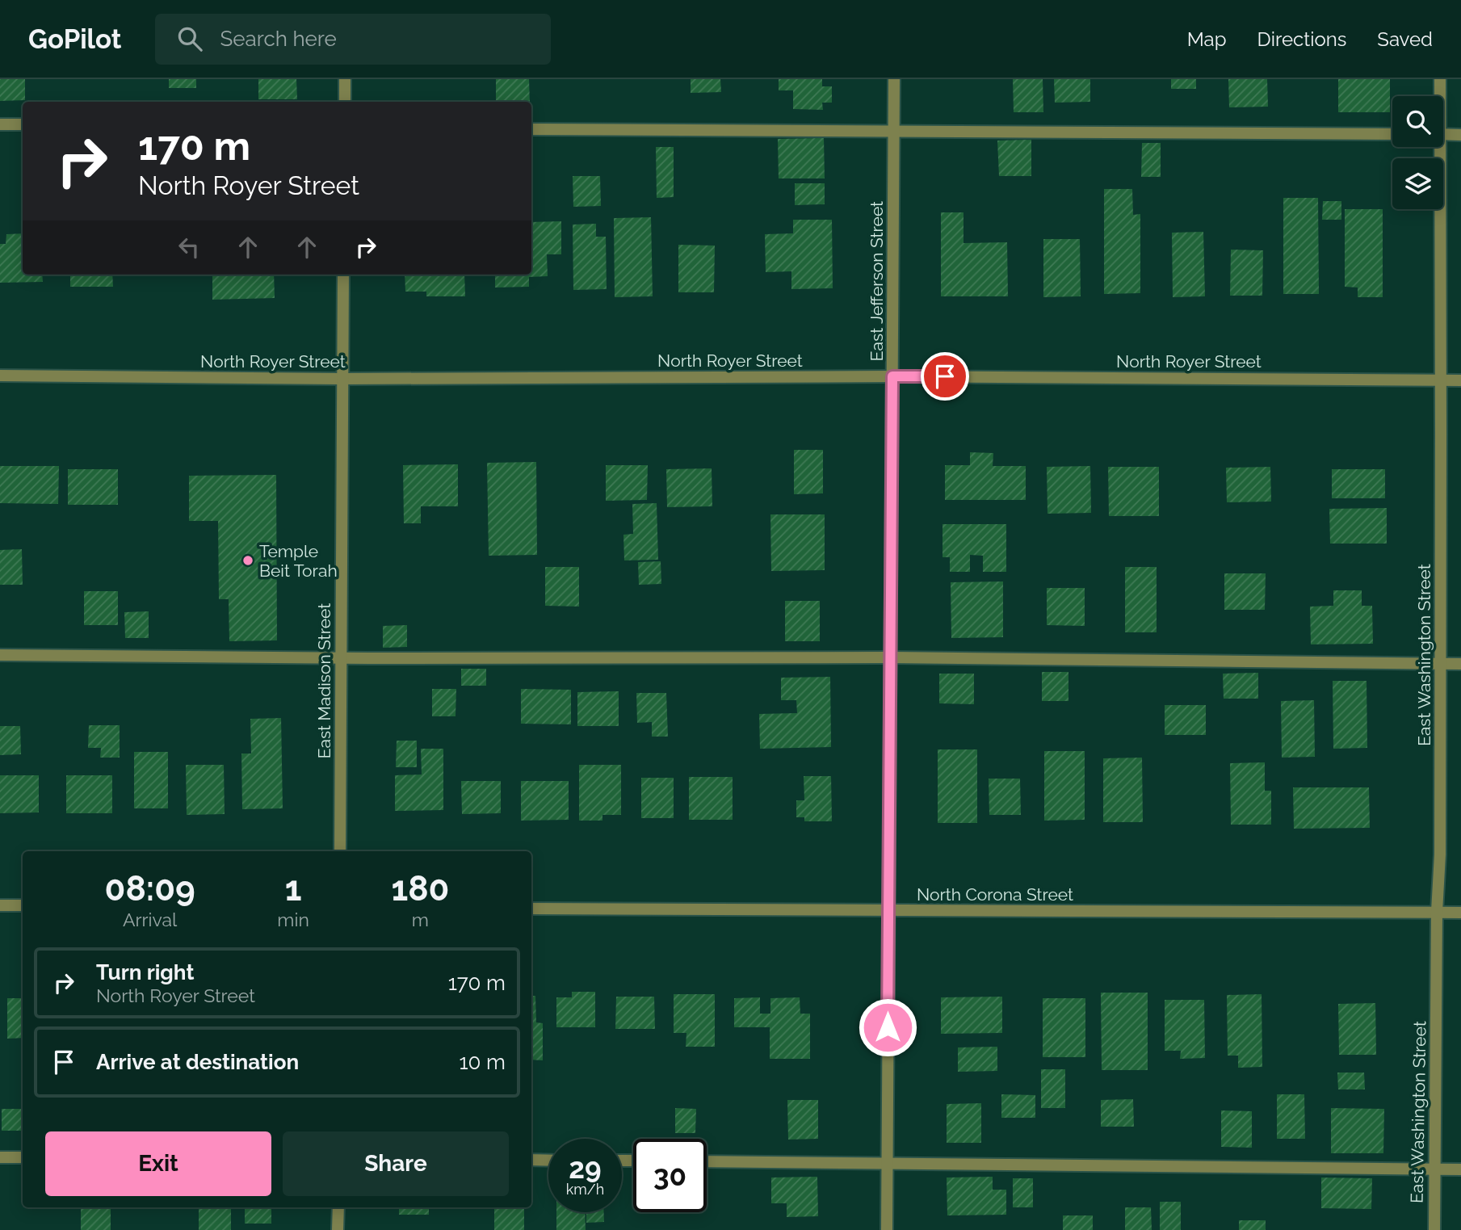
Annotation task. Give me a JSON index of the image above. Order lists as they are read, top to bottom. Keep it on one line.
{"streets":{"street":["East Jefferson Street","North Royer Street","East Washington Street","East Madison Street","North Corona Street"]},"crossings":[["East Jefferson Street","North Royer Street"],["East Jefferson Street","North Corona Street"],["North Royer Street","East Washington Street"],["North Royer Street","East Madison Street"],["East Washington Street","North Corona Street"]],"places":["Temple Beit Torah"],"page":{"header":"GoPilot","search":"Search here","nav":["Map","Directions","Saved"],"turn":["170 m","North Royer Street"],"eta":["08:09","Arrival","1","min","180","m"],"list":[{"name":"Turn right","note":"North Royer Street","value":"170 m"},{"name":"Arrive at destination","value":"10 m"}],"buttons":["Exit","Share"],"speed":"29 km/h","limit":"30"}}
